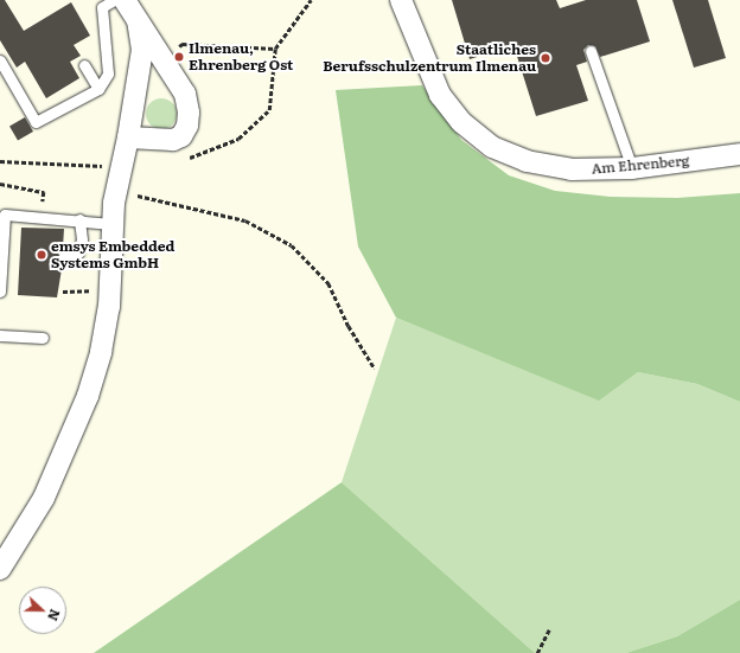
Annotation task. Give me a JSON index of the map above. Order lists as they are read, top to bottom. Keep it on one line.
{"streets":{"street":["Am Ehrenberg"]},"places":["Ilmenau, Ehrenberg Ost","Staatliches Berufsschulzentrum Ilmenau","emsys Embedded Systems GmbH"],"north":"right"}
